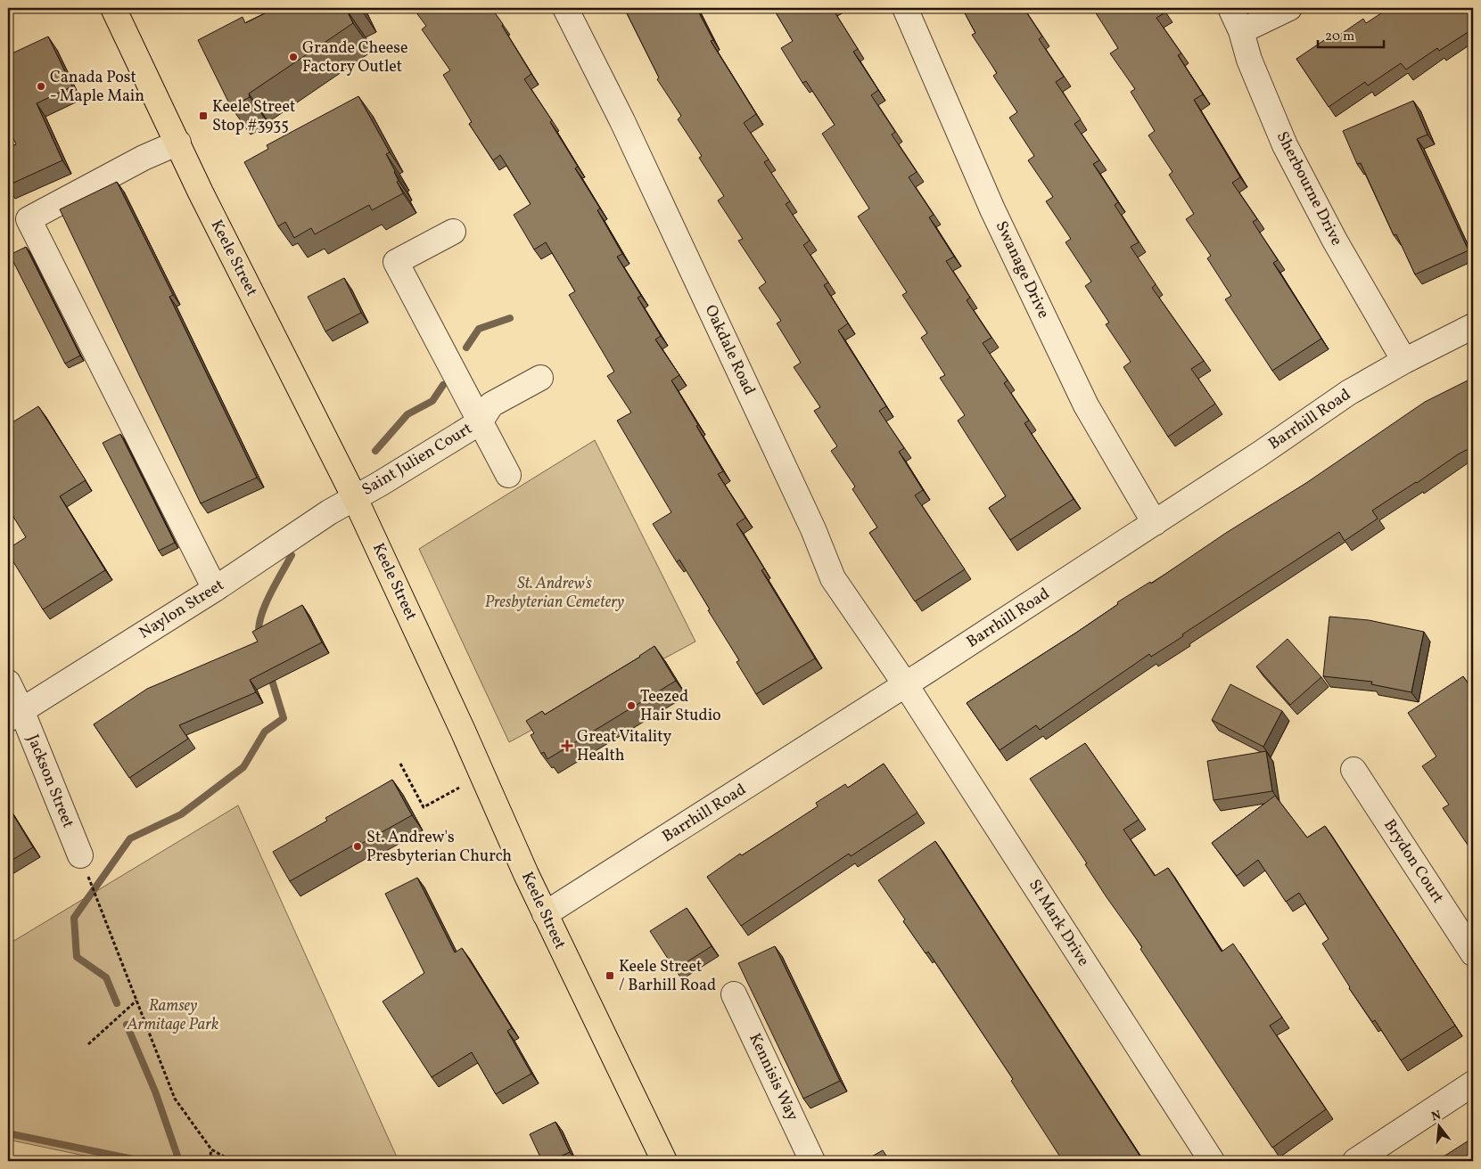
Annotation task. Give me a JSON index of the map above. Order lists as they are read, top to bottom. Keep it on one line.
{"streets":{"main road":["Keele Street"],"street":["Sherbourne Drive","Swanage Drive","Oakdale Road","Barrhill Road","Saint Julien Court","Naylon Street","Jackson Street","Brydon Court","St Mark Drive","Kennisis Way"]},"crossings":[["Sherbourne Drive","Barrhill Road"],["Keele Street","Barrhill Road"],["Keele Street","Saint Julien Court"],["Keele Street","Naylon Street"],["Swanage Drive","Barrhill Road"],["Oakdale Road","Barrhill Road"],["Oakdale Road","St Mark Drive"],["Barrhill Road","St Mark Drive"],["Saint Julien Court","Naylon Street"],["Naylon Street","Jackson Street"]],"parks":["St. Andrew's Presbyterian Cemetery","Ramsey Armitage Park"],"places":{"other":["Grande Cheese Factory Outlet","Canada Post - Maple Main","Teezed Hair Studio","St. Andrew's Presbyterian Church"],"transit":["Keele Street Stop #3935","Keele Street / Barhill Road"],"health":["Great Vitality Health"]},"scale_bar":"20 m","north":"top"}
